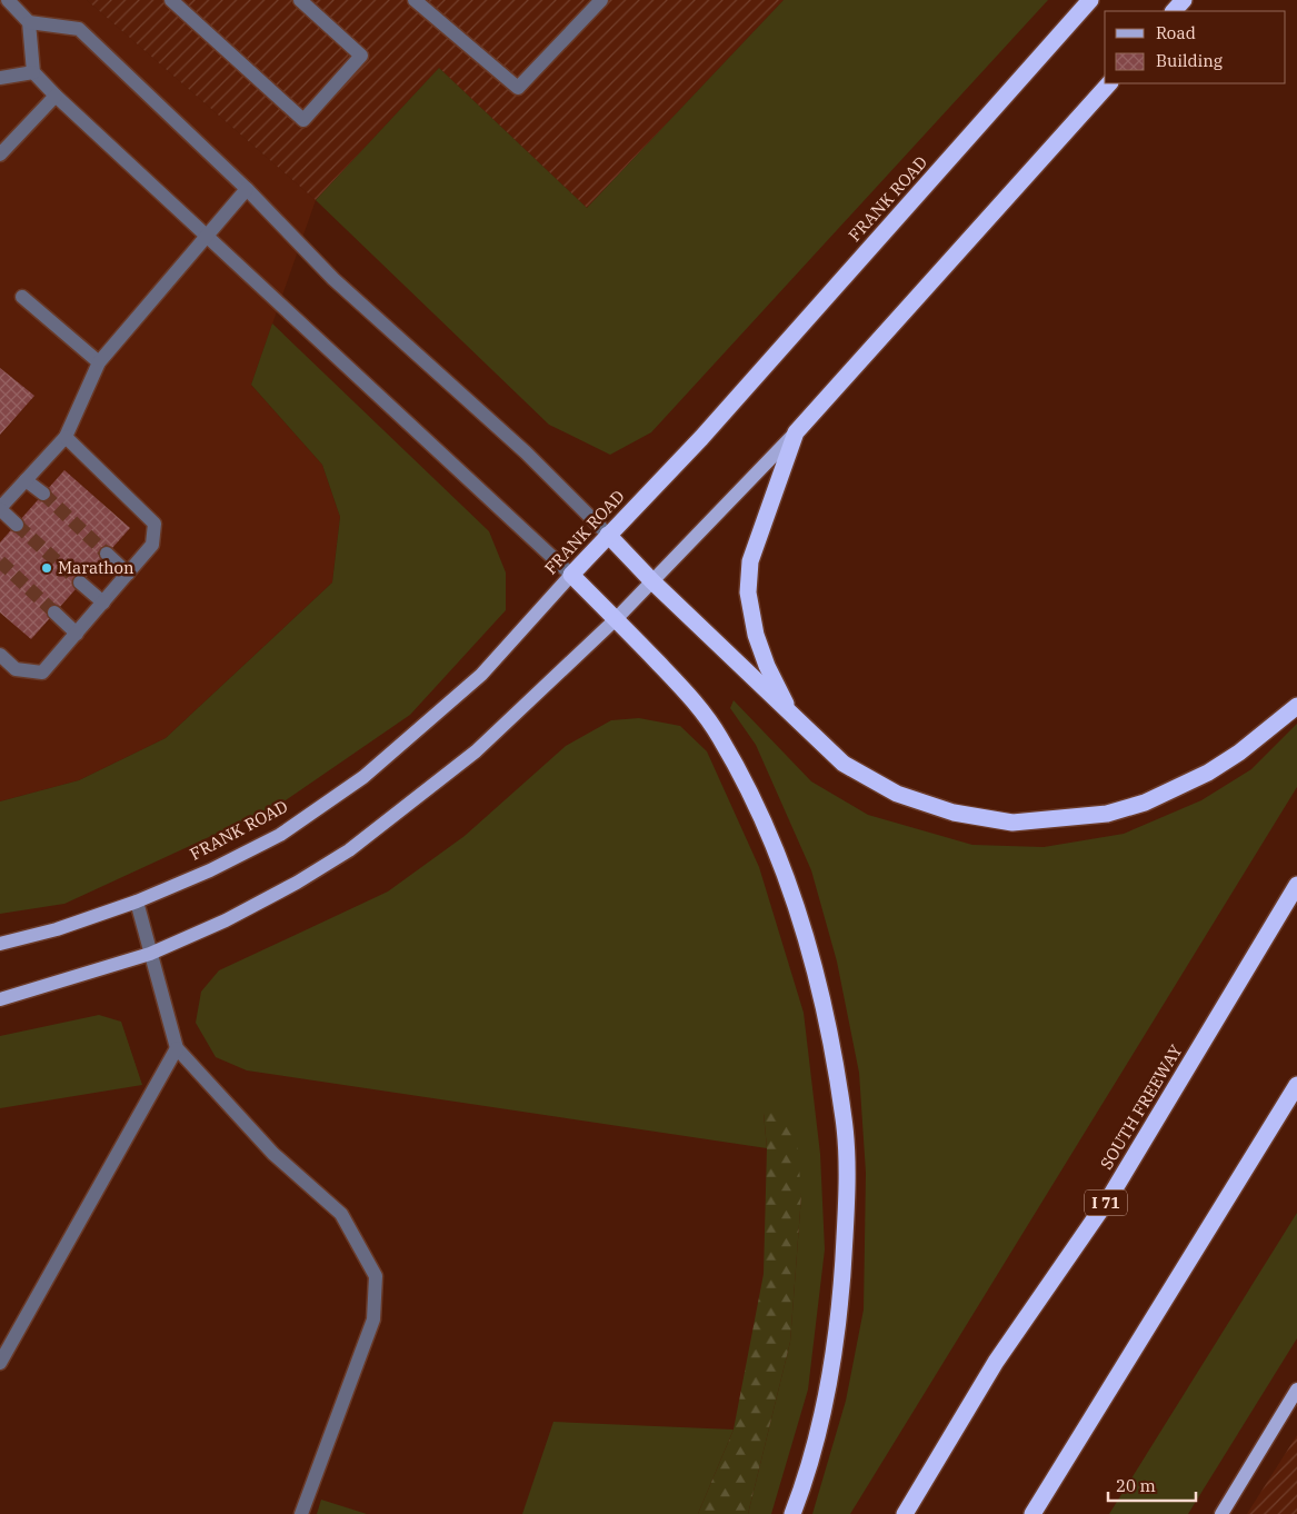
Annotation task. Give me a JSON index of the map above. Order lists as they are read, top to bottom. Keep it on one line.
{"streets":{"highway":["FRANK ROAD","SOUTH FREEWAY","I 71"]},"places":["Marathon"],"legend":["Road","Building"],"scale_bar":"20 m"}
